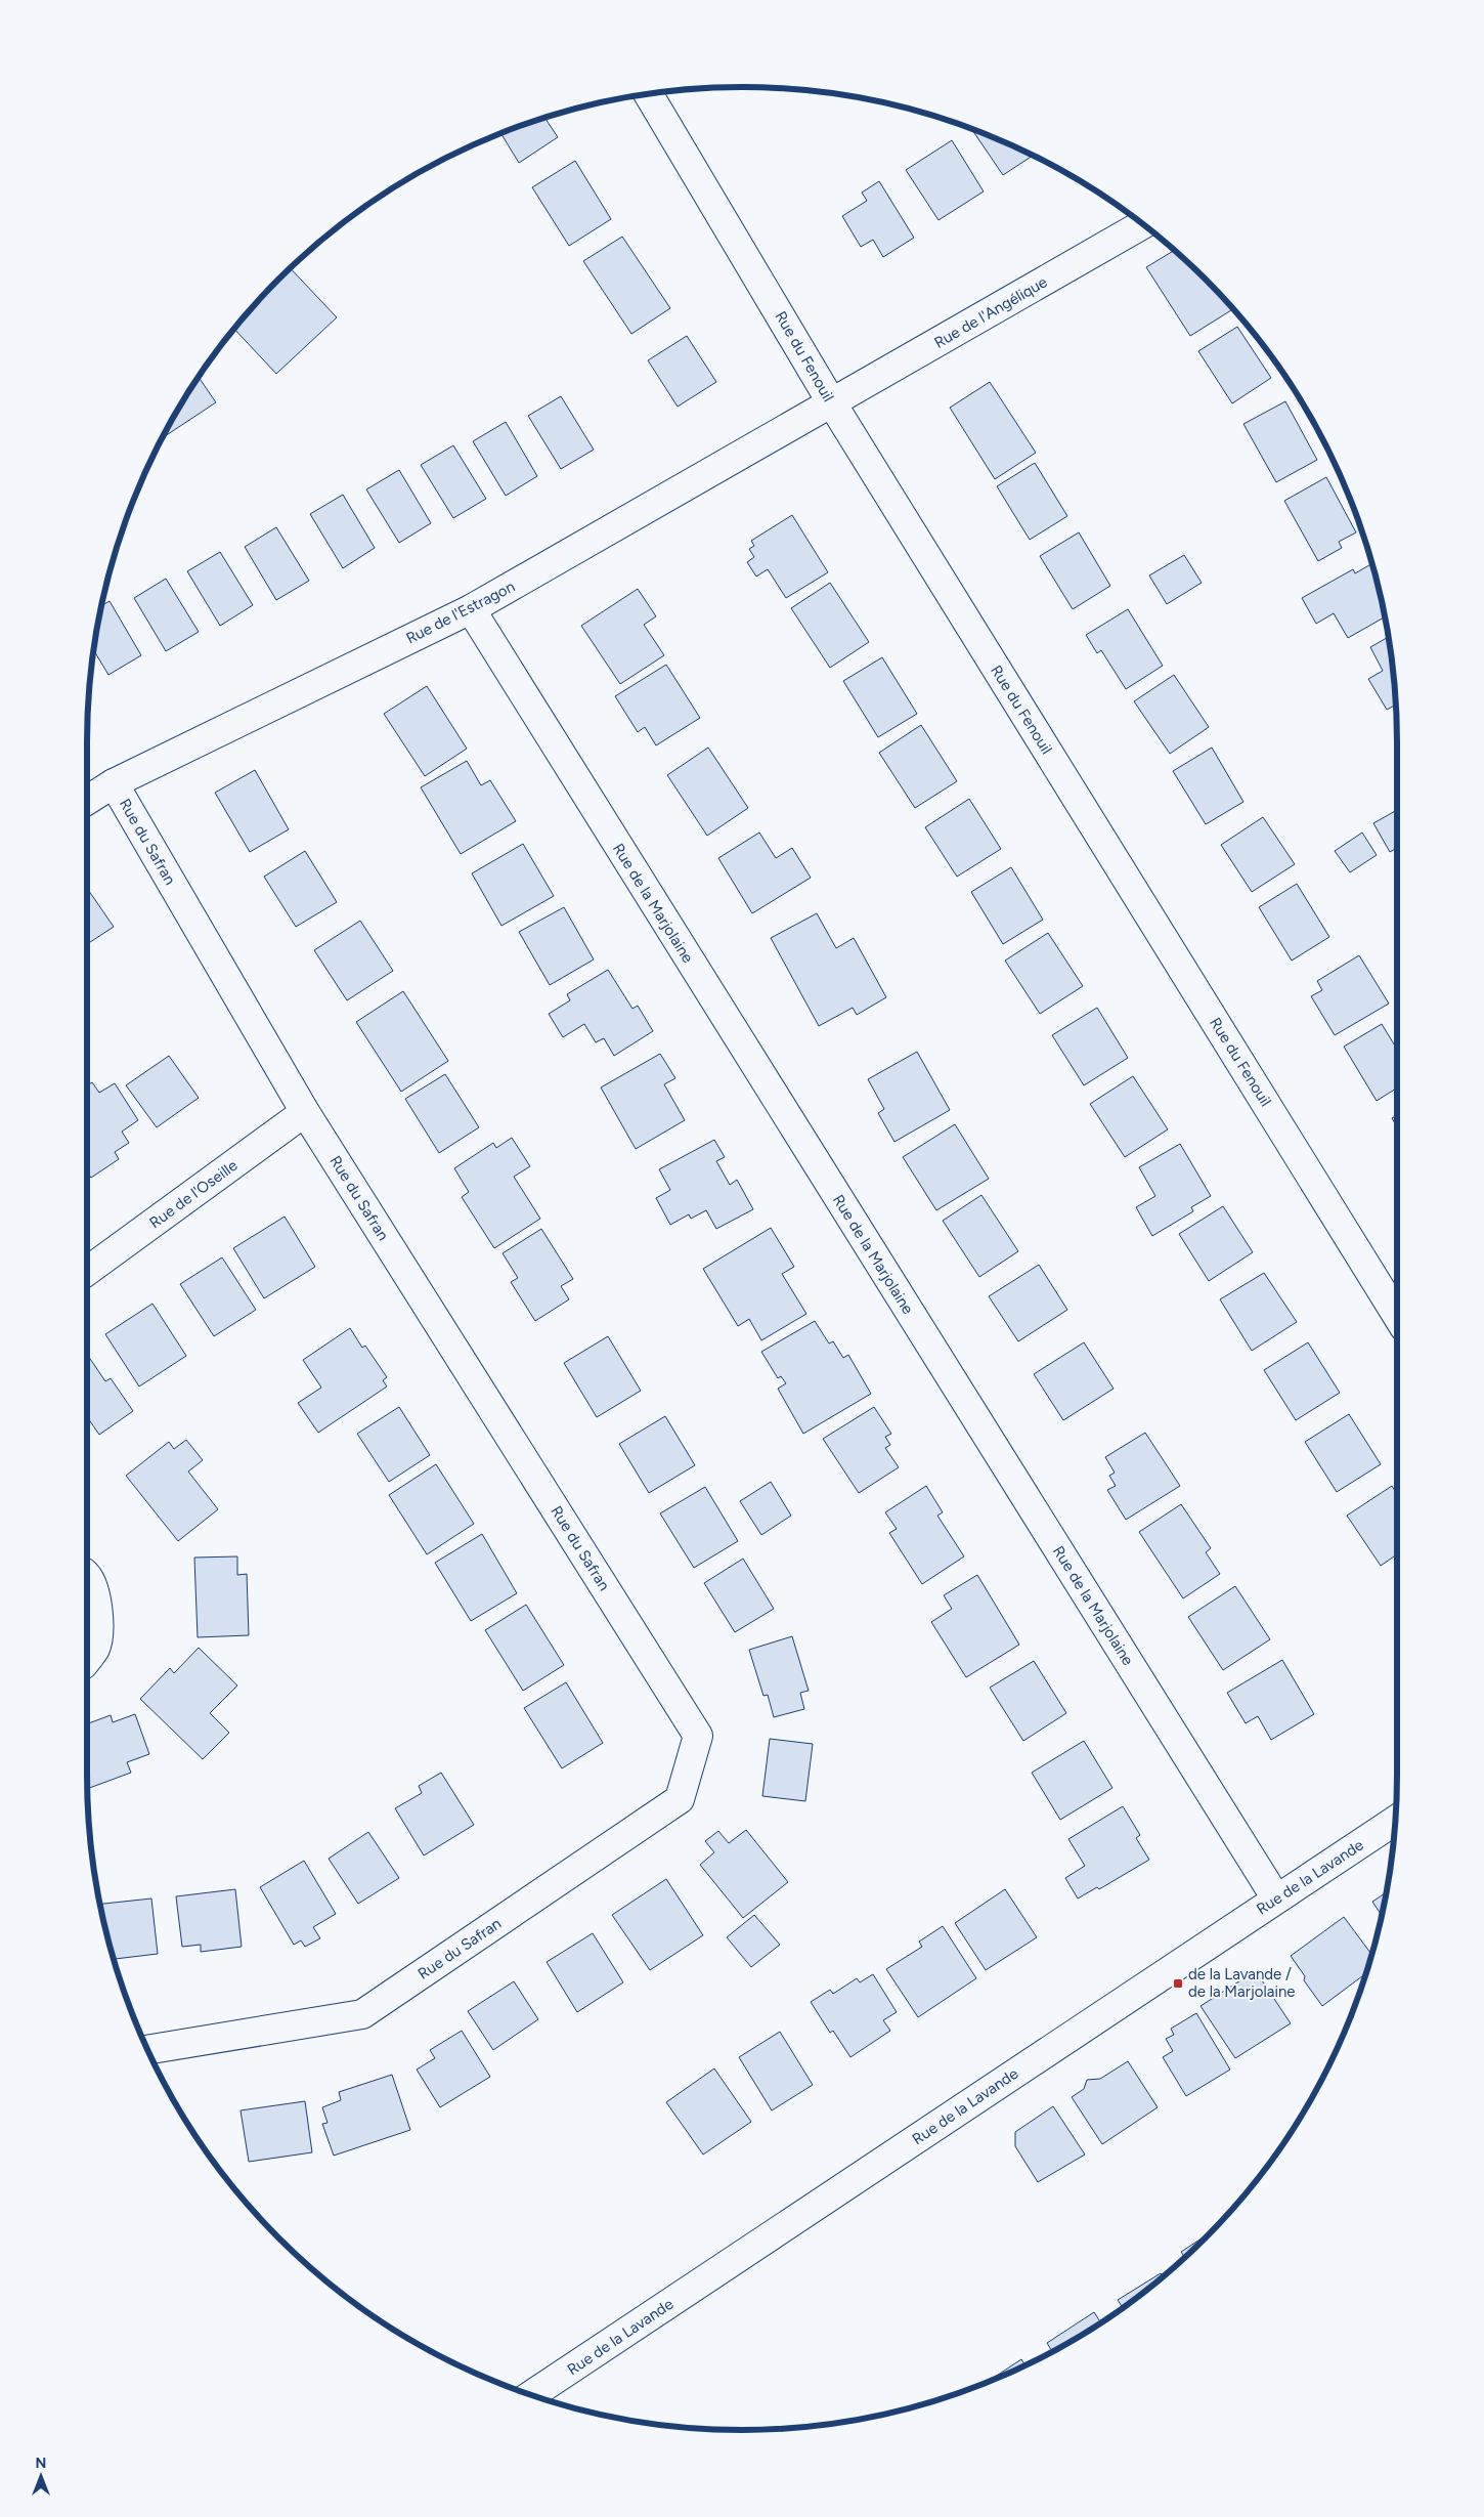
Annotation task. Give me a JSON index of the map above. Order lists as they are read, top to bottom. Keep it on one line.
{"streets":{"street":["Rue de l'Angélique","Rue du Fenouil","Rue de l'Estragon","Rue du Safran","Rue de la Marjolaine","Rue de l'Oseille","Rue de la Lavande"]},"crossings":[["Rue de l'Angélique","Rue du Fenouil"],["Rue de l'Angélique","Rue de l'Estragon"],["Rue du Fenouil","Rue de l'Estragon"],["Rue de l'Estragon","Rue du Safran"],["Rue de l'Estragon","Rue de la Marjolaine"],["Rue du Safran","Rue de l'Oseille"],["Rue de la Marjolaine","Rue de la Lavande"]],"places":{"transit":["de la Lavande / de la Marjolaine"]},"north":"top"}
